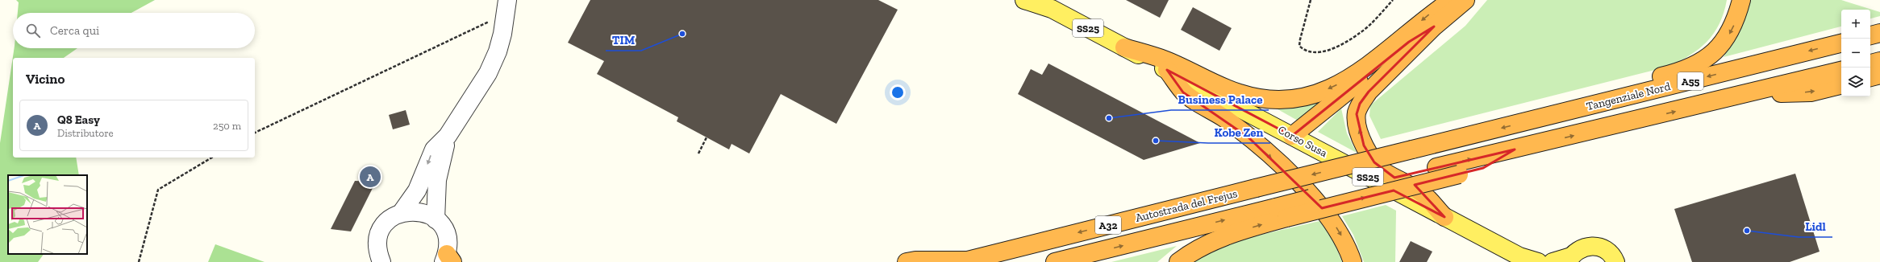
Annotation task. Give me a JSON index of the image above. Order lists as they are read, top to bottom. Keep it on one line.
{"streets":{"highway":["A55","Tangenziale Nord","Autostrada del Frejus","A32"],"main road":["SS25","Corso Susa"]},"crossings":[["A55","Autostrada del Frejus"],["Tangenziale Nord","Autostrada del Frejus"]],"places":["TIM","Business Palace","Kobe Zen","Lidl"],"page":{"map_buttons":["+","−"],"search":"Cerca qui","heading":"Vicino","list":[{"mark":"A","name":"Q8 Easy","note":"Distributore","value":"250 m"}],"pins":"A"}}
